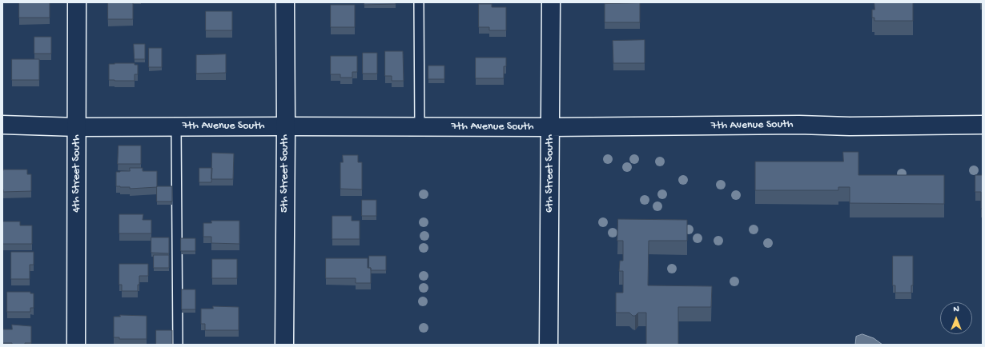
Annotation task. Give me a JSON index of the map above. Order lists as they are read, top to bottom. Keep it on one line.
{"streets":{"street":["7th Avenue South","4th Street South","5th Street South","6th Street South"]},"crossings":[["7th Avenue South","4th Street South"],["7th Avenue South","5th Street South"],["7th Avenue South","6th Street South"]],"north":"top"}
